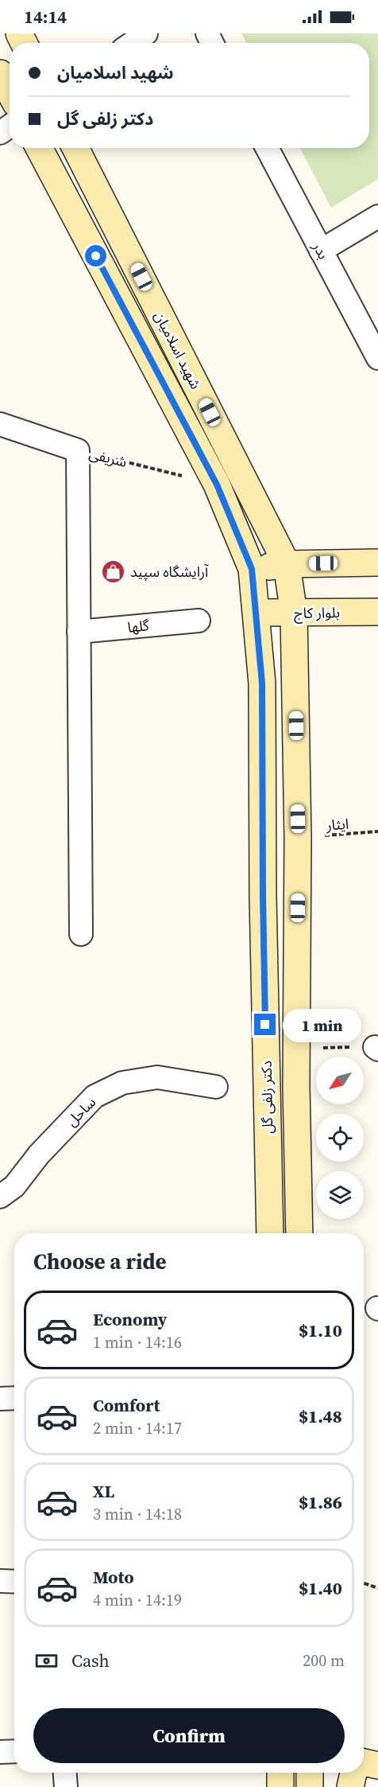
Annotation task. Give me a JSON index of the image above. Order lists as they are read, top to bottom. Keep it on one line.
{"streets":{"main road":["شهید اسلامیان","بلوار کاج","دکتر زلفی گل"],"street":["بدر","شریفی","گلها","ساحل"],"path":["ایثار"]},"crossings":[["شهید اسلامیان","شریفی"],["شهید اسلامیان","بلوار کاج"],["شهید اسلامیان","دکتر زلفی گل"],["بلوار کاج","دکتر زلفی گل"],["ایثار","دکتر زلفی گل"]],"places":{"shop":["آرایشگاه سپید"]},"north":"bottom left","page":{"status":"14:14","banner":["شهید اسلامیان","دکتر زلفی گل"],"bubble":"1 min","heading":"Choose a ride","list":[{"name":"Economy","note":"1 min · 14:16","value":"$1.10"},{"name":"Comfort","note":"2 min · 14:17","value":"$1.48"},{"name":"XL","note":"3 min · 14:18","value":"$1.86"},{"name":"Moto","note":"4 min · 14:19","value":"$1.40"}],"pay":["Cash","200 m"],"buttons":"Confirm"}}
